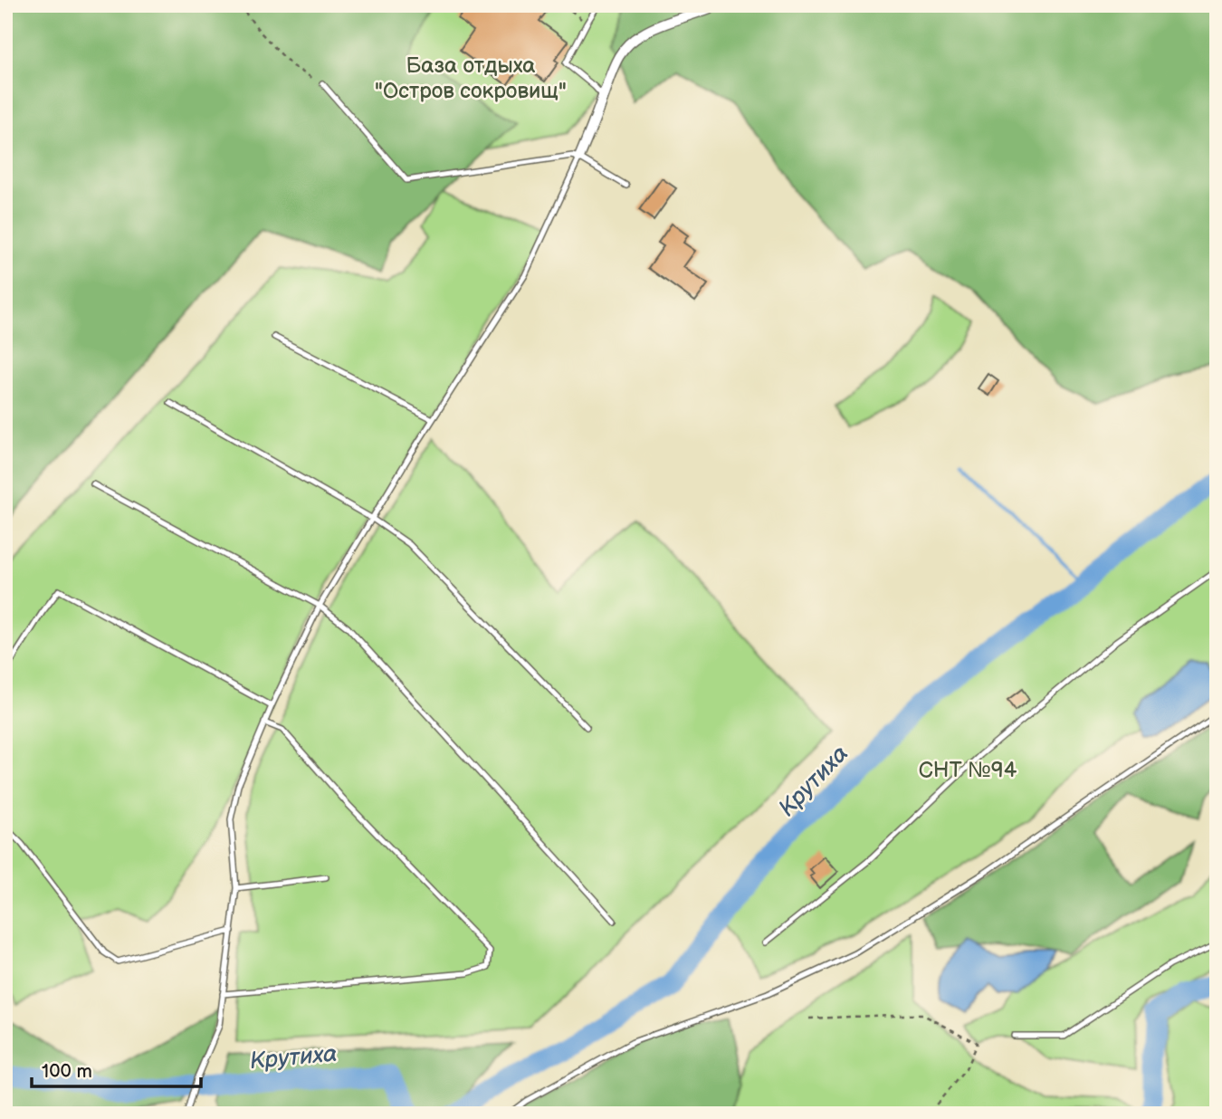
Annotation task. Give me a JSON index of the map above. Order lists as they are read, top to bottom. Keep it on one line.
{"water":["Крутиха"],"parks":["База отдыха \"Остров сокровищ\"","СНТ №94"],"scale_bar":"100 m"}
